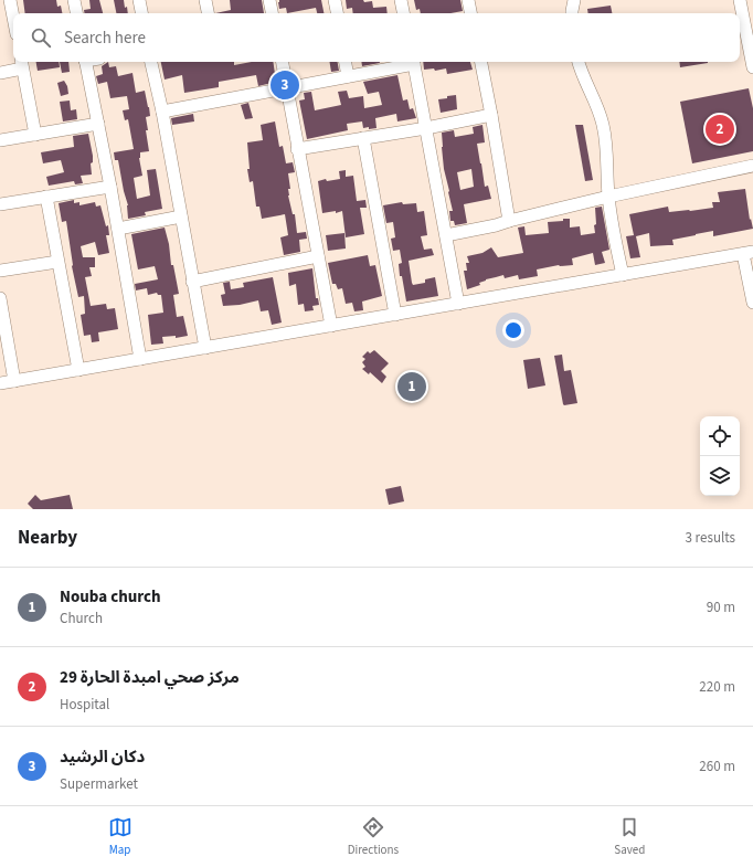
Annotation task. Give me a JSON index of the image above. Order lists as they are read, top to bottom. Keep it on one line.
{"page":{"search":"Search here","pins":["3","2","1"],"heading":["Nearby","3 results"],"list":[{"mark":"1","name":"Nouba church","note":"Church","value":"90 m"},{"mark":"2","name":"مركز صحي امبدة الحارة 29","note":"Hospital","value":"220 m"},{"mark":"3","name":"دكان الرشيد","note":"Supermarket","value":"260 m"}],"nav":["Map","Directions","Saved"]}}
